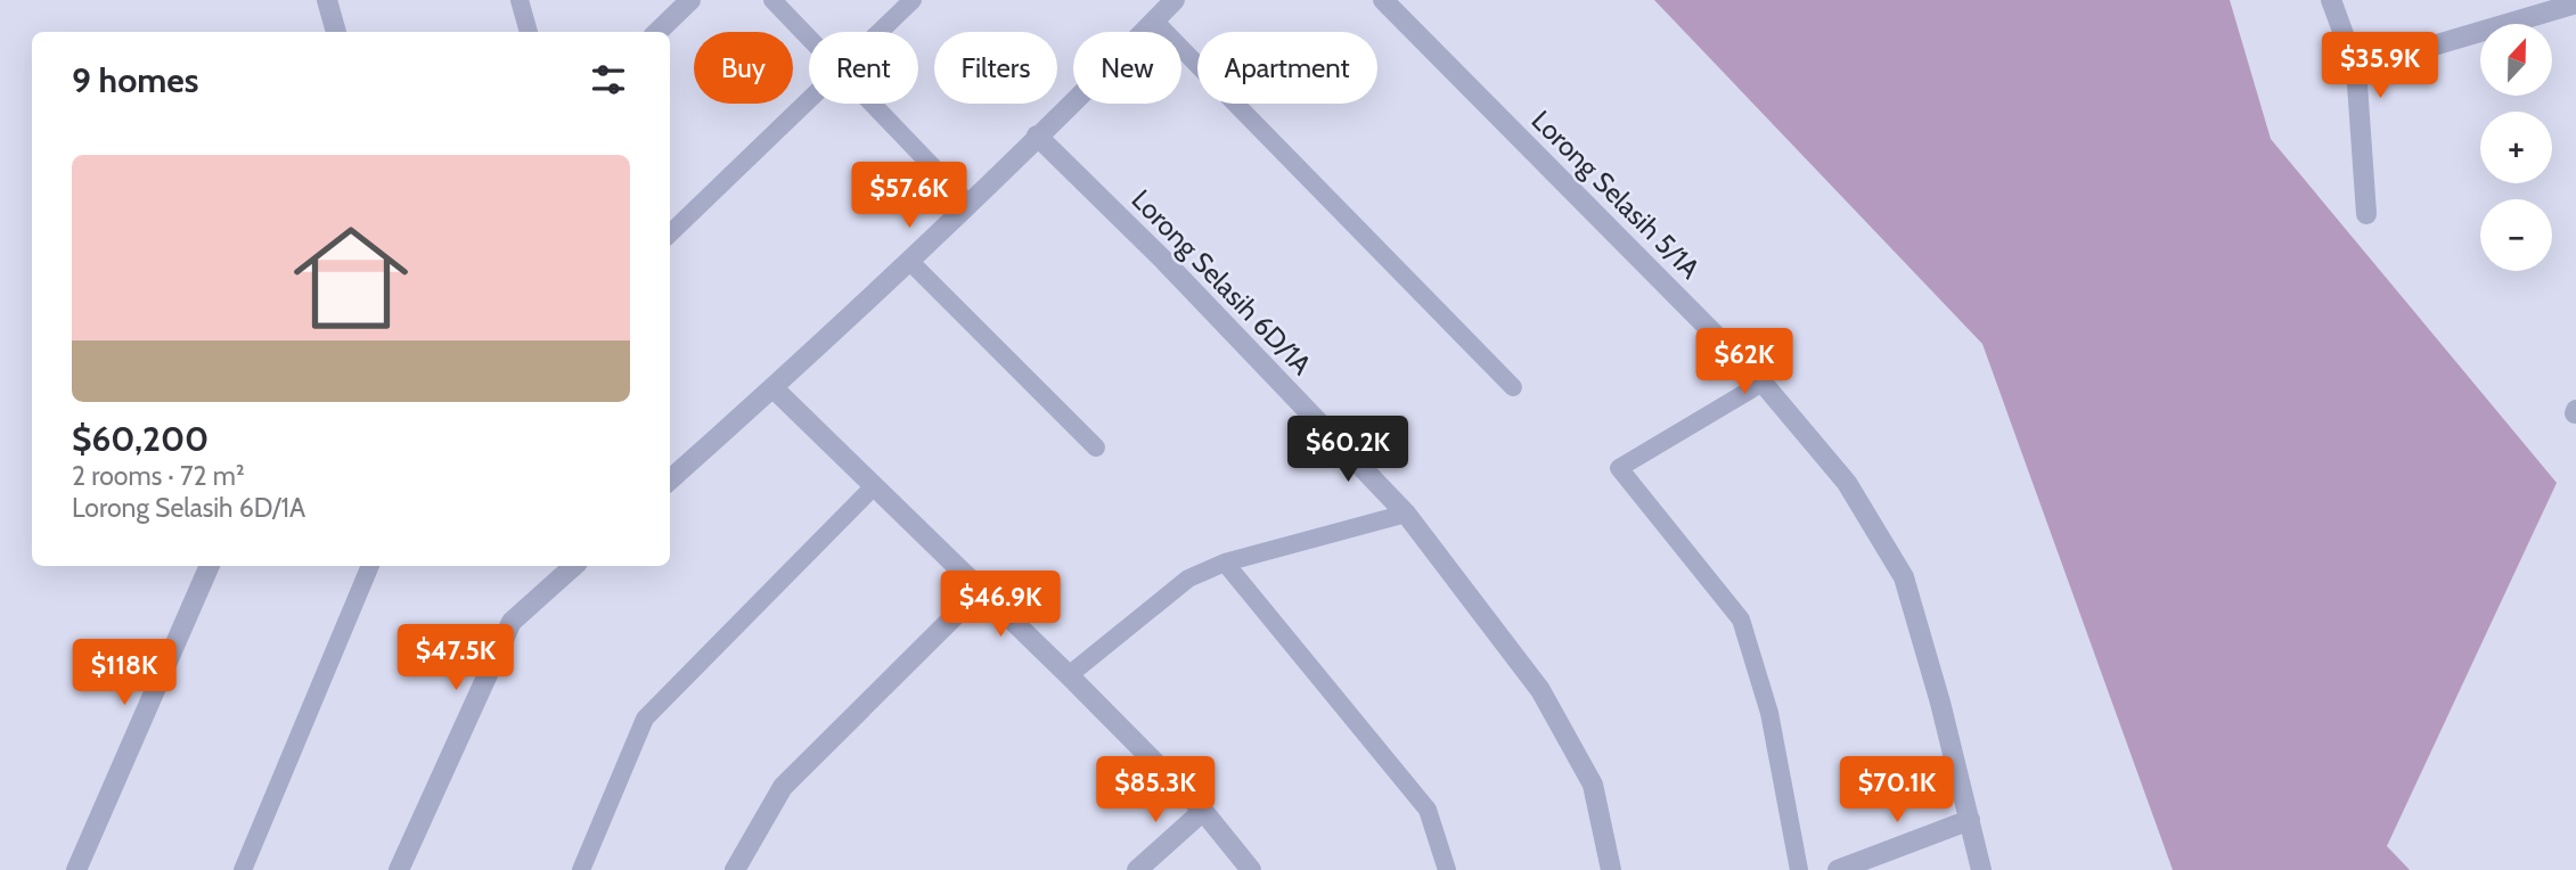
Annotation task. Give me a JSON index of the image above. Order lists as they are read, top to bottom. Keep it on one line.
{"streets":{"street":["Lorong Selasih 5/1A","Lorong Selasih 6D/1A"]},"north":"top","page":{"map_buttons":["+","−"],"price":["$35.9K","$57.6K","$62K","$60.2K","$46.9K","$47.5K","$118K","$85.3K","$70.1K"],"chip":["Buy","Rent","Filters","New","Apartment"],"heading":"9 homes","list":[{"name":"$60,200","note":"2 rooms · 72 m² · Lorong Selasih 6D/1A"}]}}
